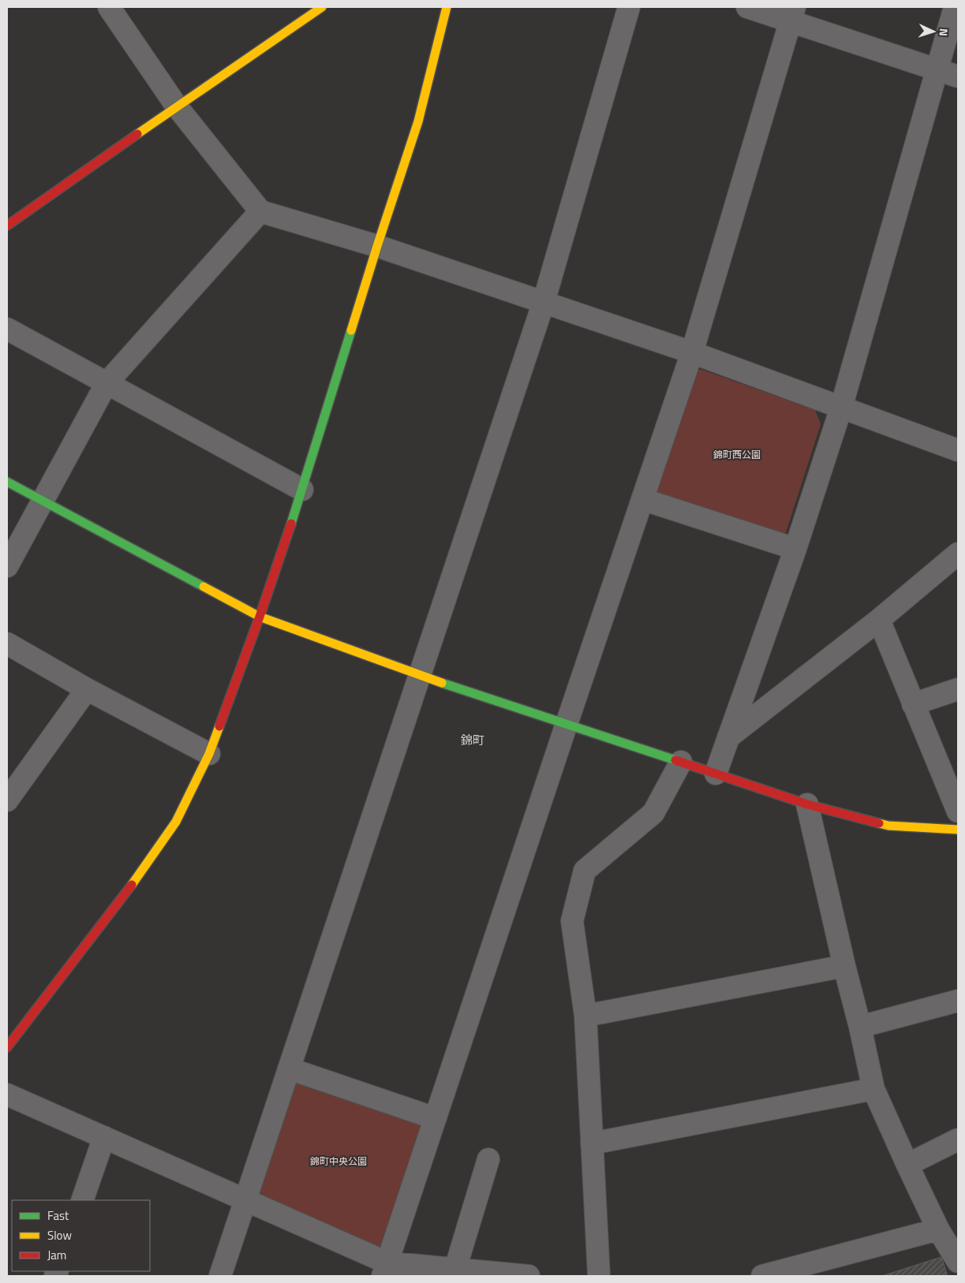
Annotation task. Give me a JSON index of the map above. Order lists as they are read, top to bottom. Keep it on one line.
{"districts":["錦町"],"parks":["錦町西公園","錦町中央公園"],"legend":["Fast","Slow","Jam"],"north":"right"}
